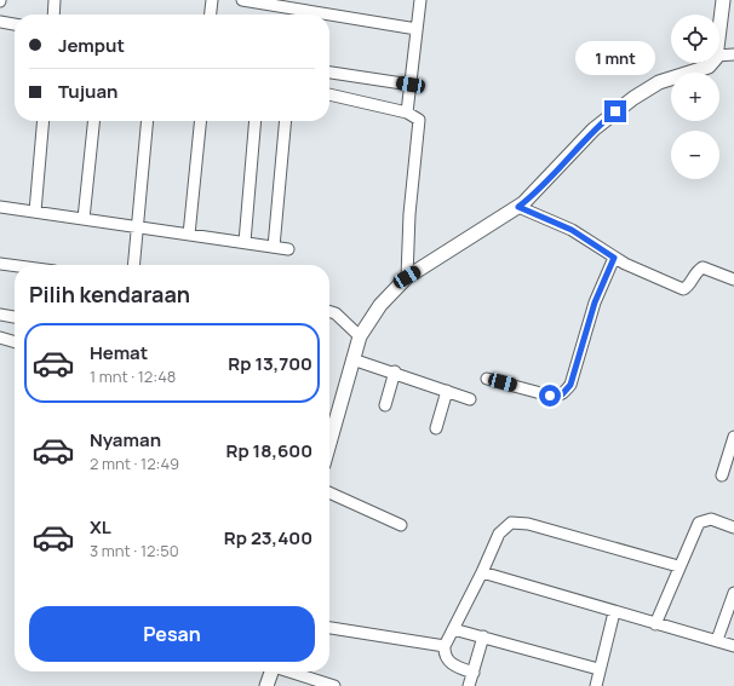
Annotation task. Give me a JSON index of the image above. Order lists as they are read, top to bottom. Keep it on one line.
{"page":{"map_buttons":["+","−"],"banner":["Jemput","Tujuan"],"bubble":"1 mnt","heading":"Pilih kendaraan","list":[{"name":"Hemat","note":"1 mnt · 12:48","value":"Rp 13,700"},{"name":"Nyaman","note":"2 mnt · 12:49","value":"Rp 18,600"},{"name":"XL","note":"3 mnt · 12:50","value":"Rp 23,400"}],"buttons":"Pesan"}}
